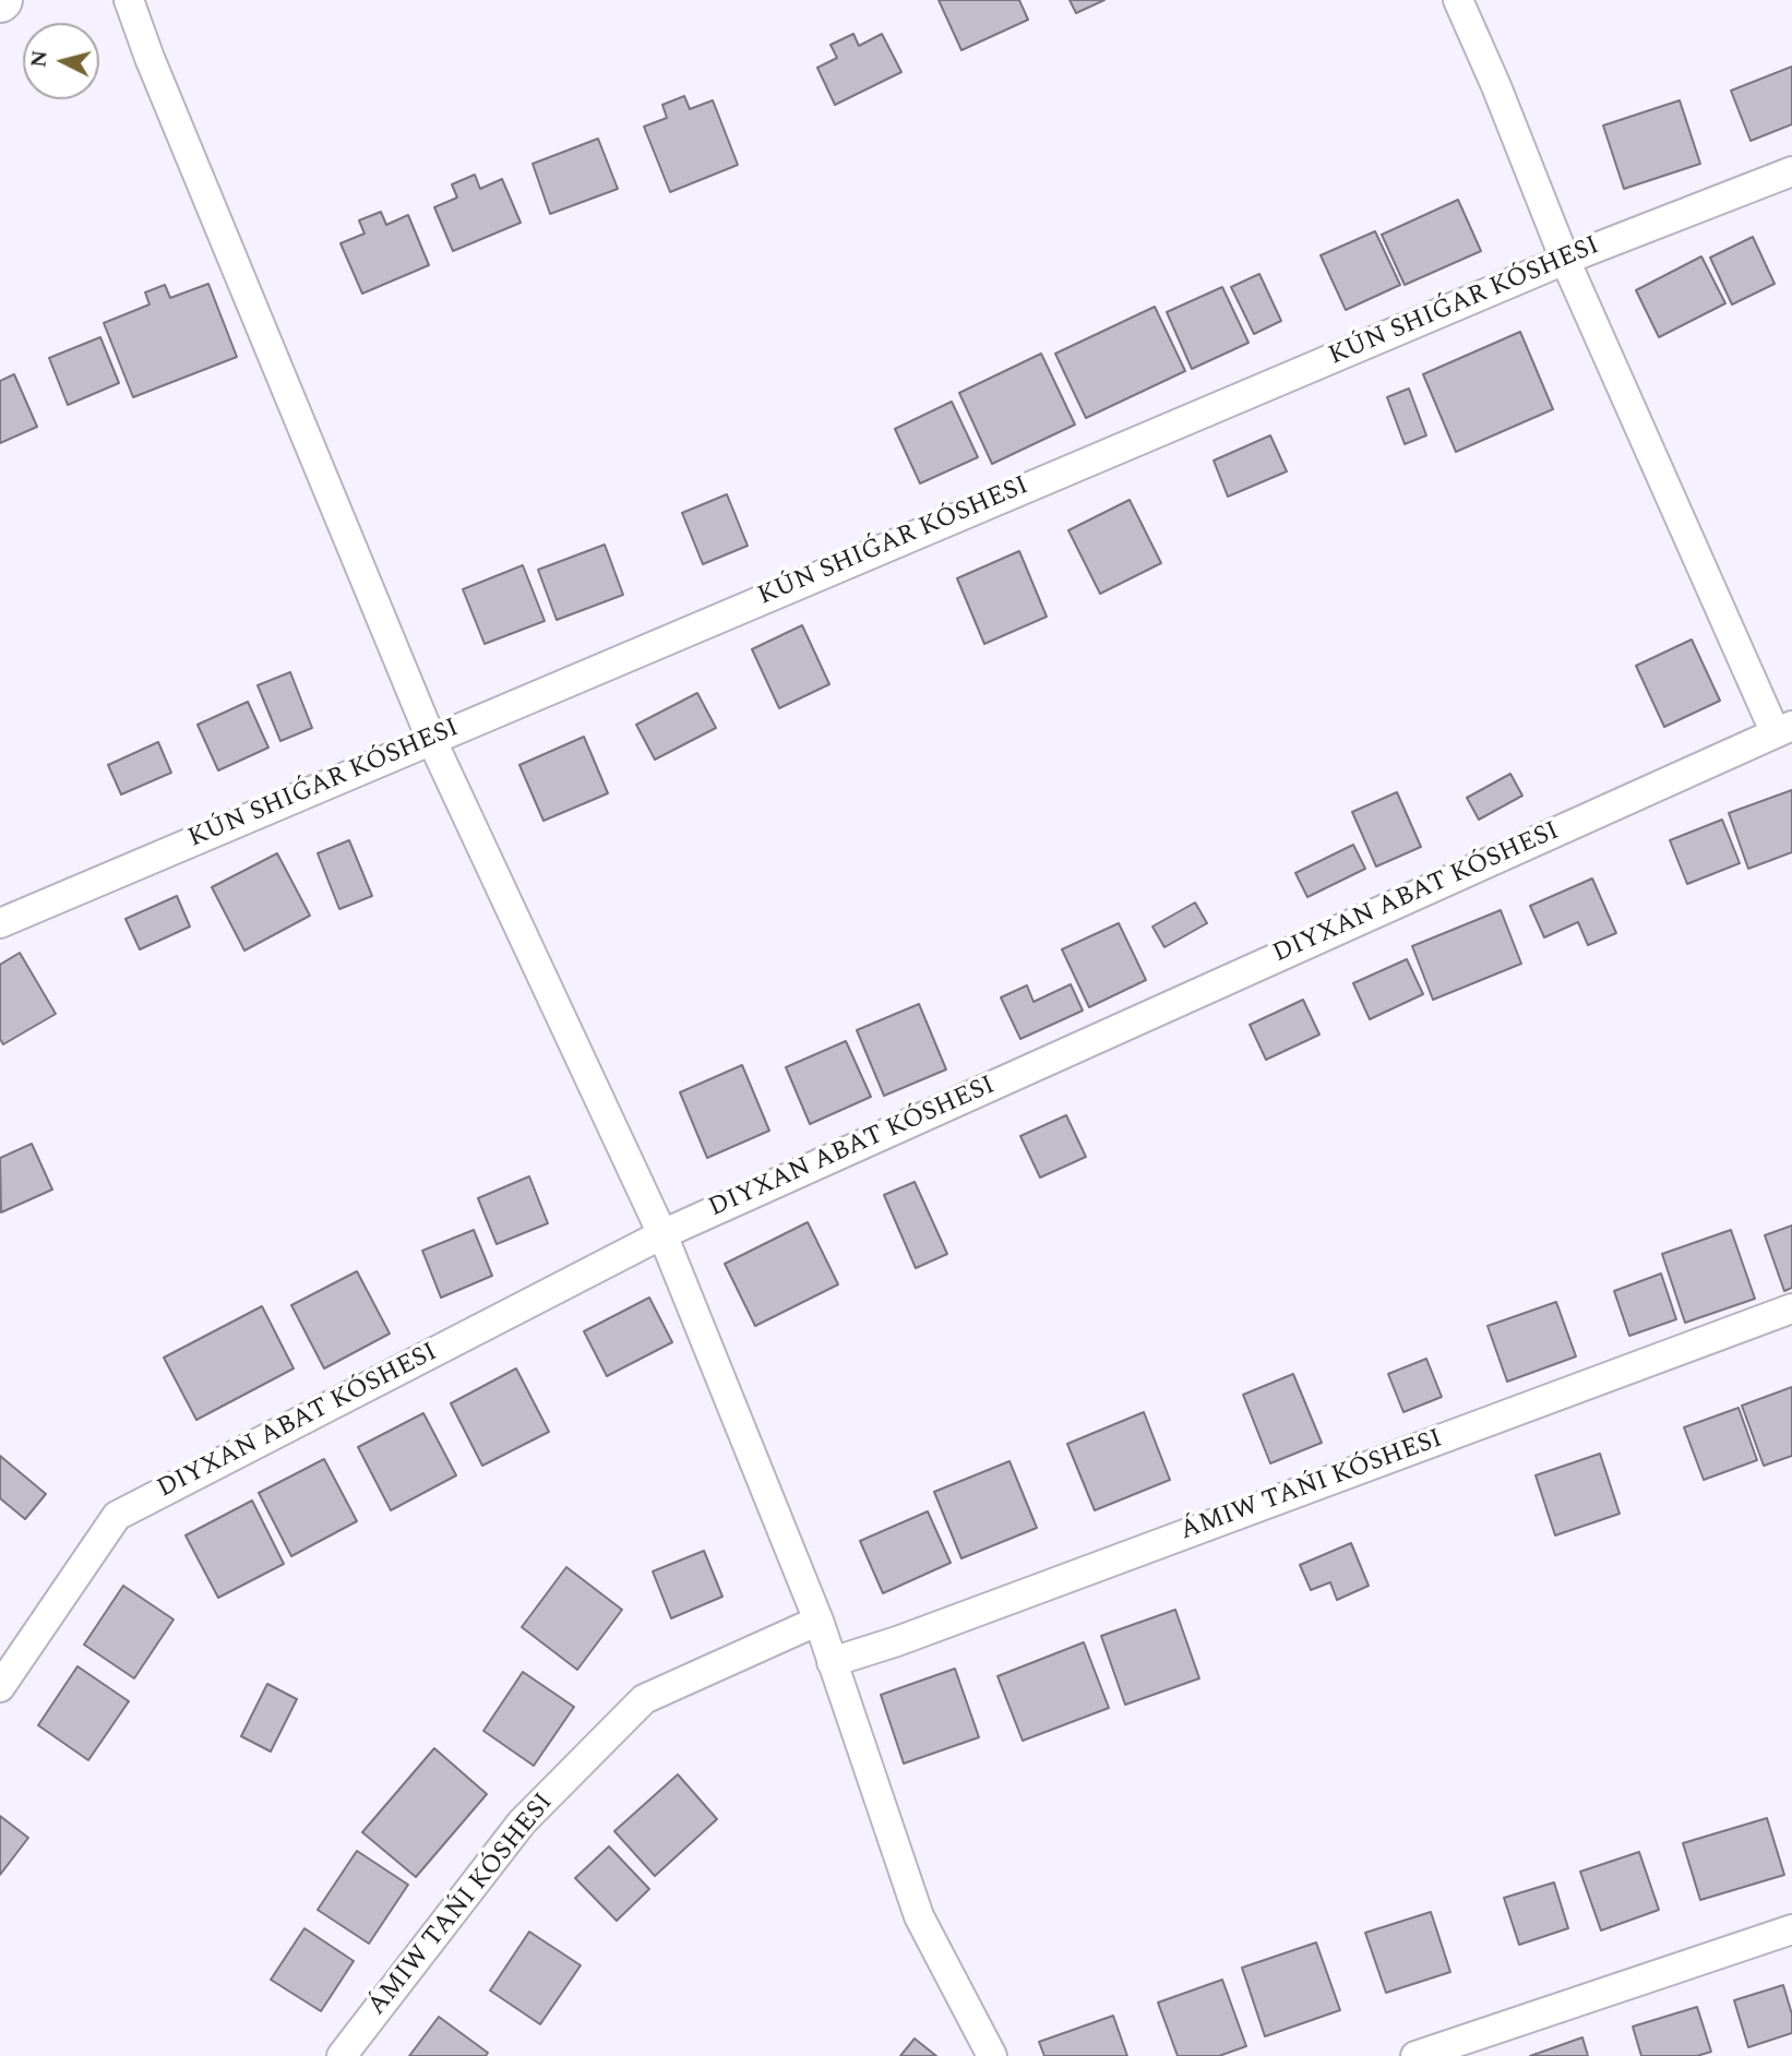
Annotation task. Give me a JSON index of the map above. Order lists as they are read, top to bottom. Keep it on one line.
{"streets":{"street":["DIYXAN ABAT KÓSHESI"]},"north":"left"}
